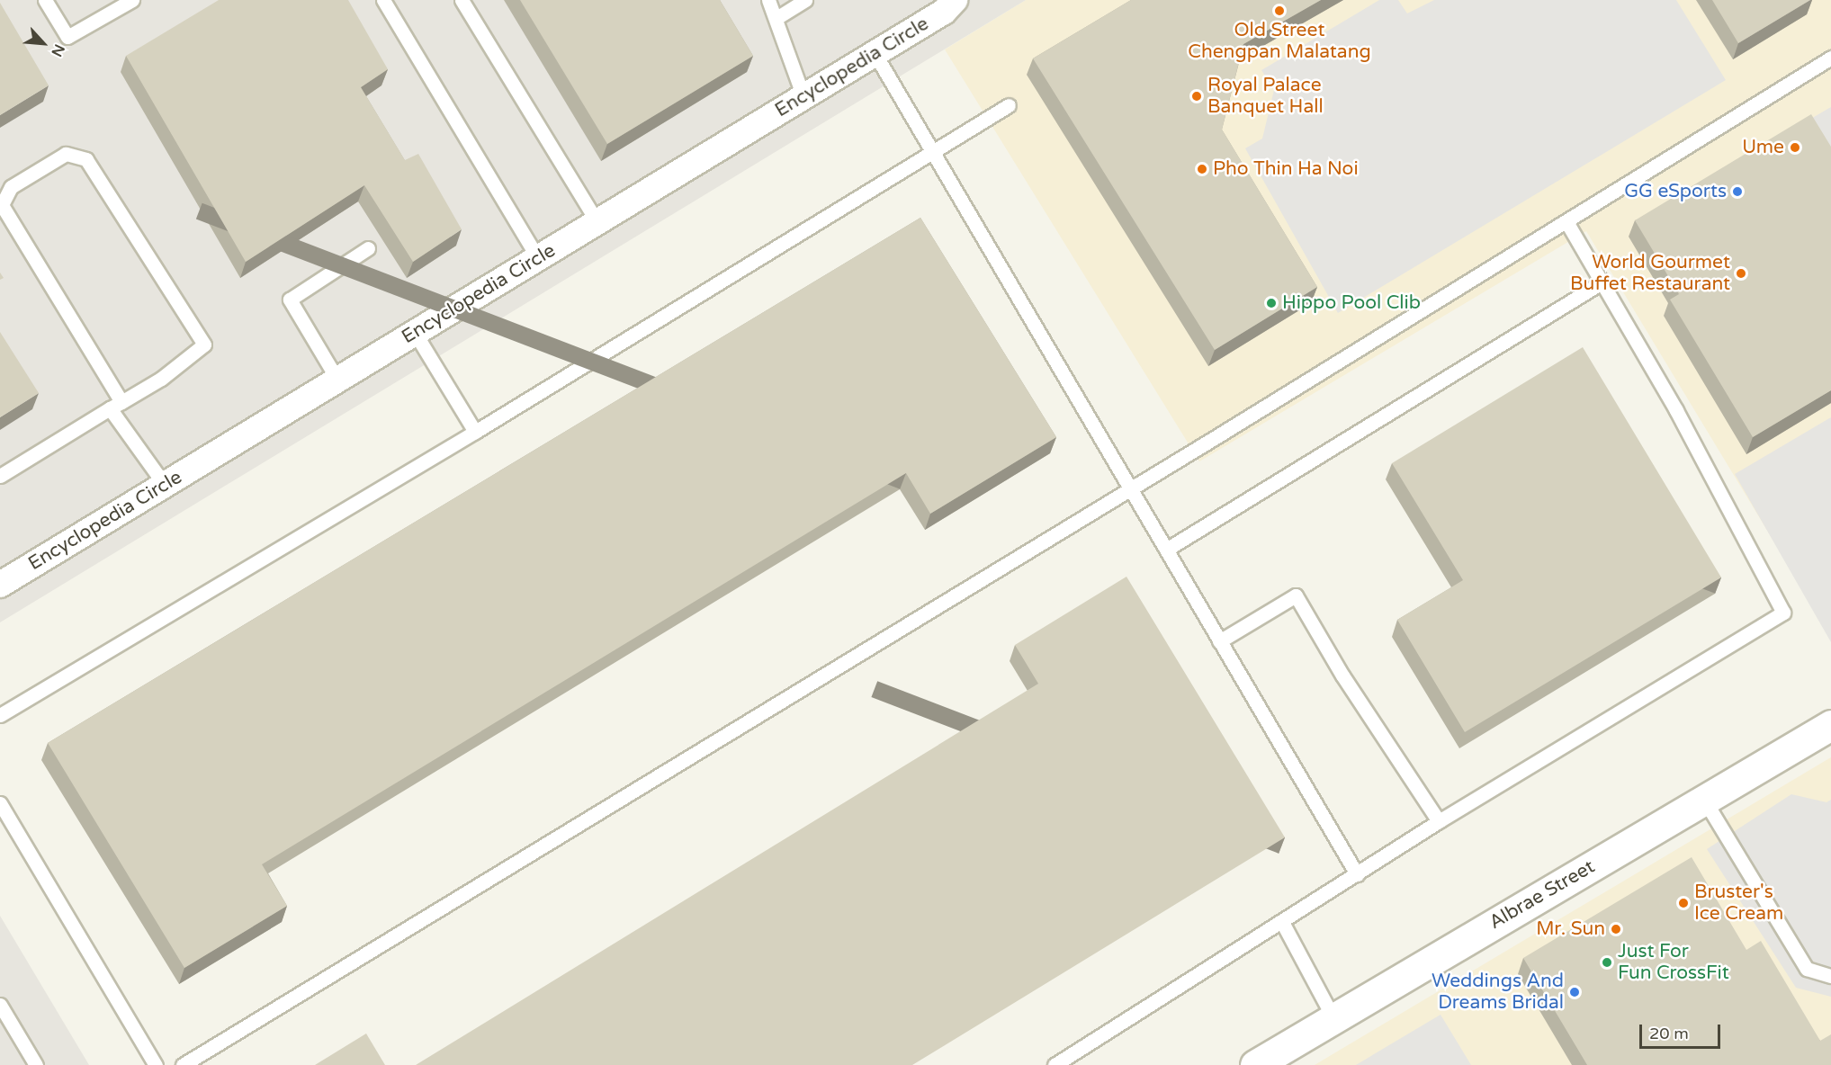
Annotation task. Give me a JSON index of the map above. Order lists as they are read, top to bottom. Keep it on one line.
{"streets":{"street":["Encyclopedia Circle","Albrae Street"]},"places":["Old Street Chengpan Malatang","Royal Palace Banquet Hall","Ume","Pho Thin Ha Noi","GG eSports","World Gourmet Buffet Restaurant","Hippo Pool Clib","Bruster's Ice Cream","Mr. Sun","Just For Fun CrossFit","Weddings And Dreams Bridal"],"scale_bar":"20 m","north":"bottom right"}
